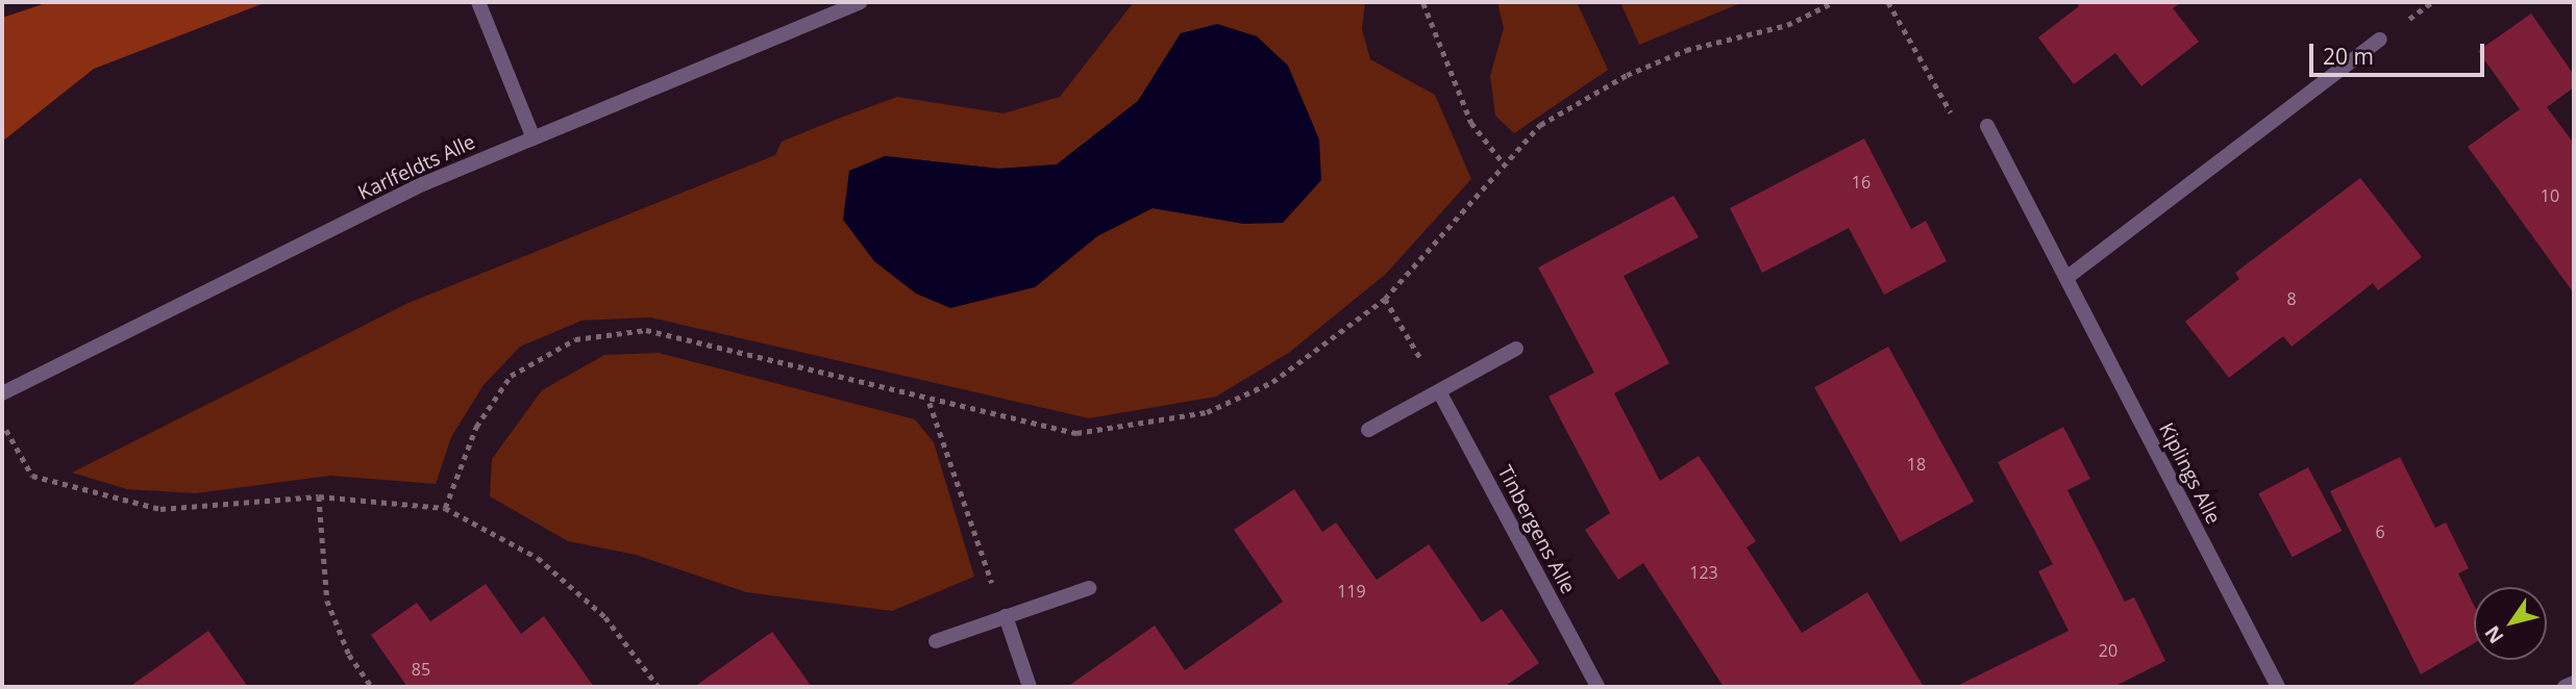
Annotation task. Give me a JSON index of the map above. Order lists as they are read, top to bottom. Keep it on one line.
{"streets":{"street":["Karlfeldts Alle","Kiplings Alle","Tinbergens Alle"]},"house_numbers":["16","10","8","18","6","123","119","20","85"],"scale_bar":"20 m","north":"bottom left"}
